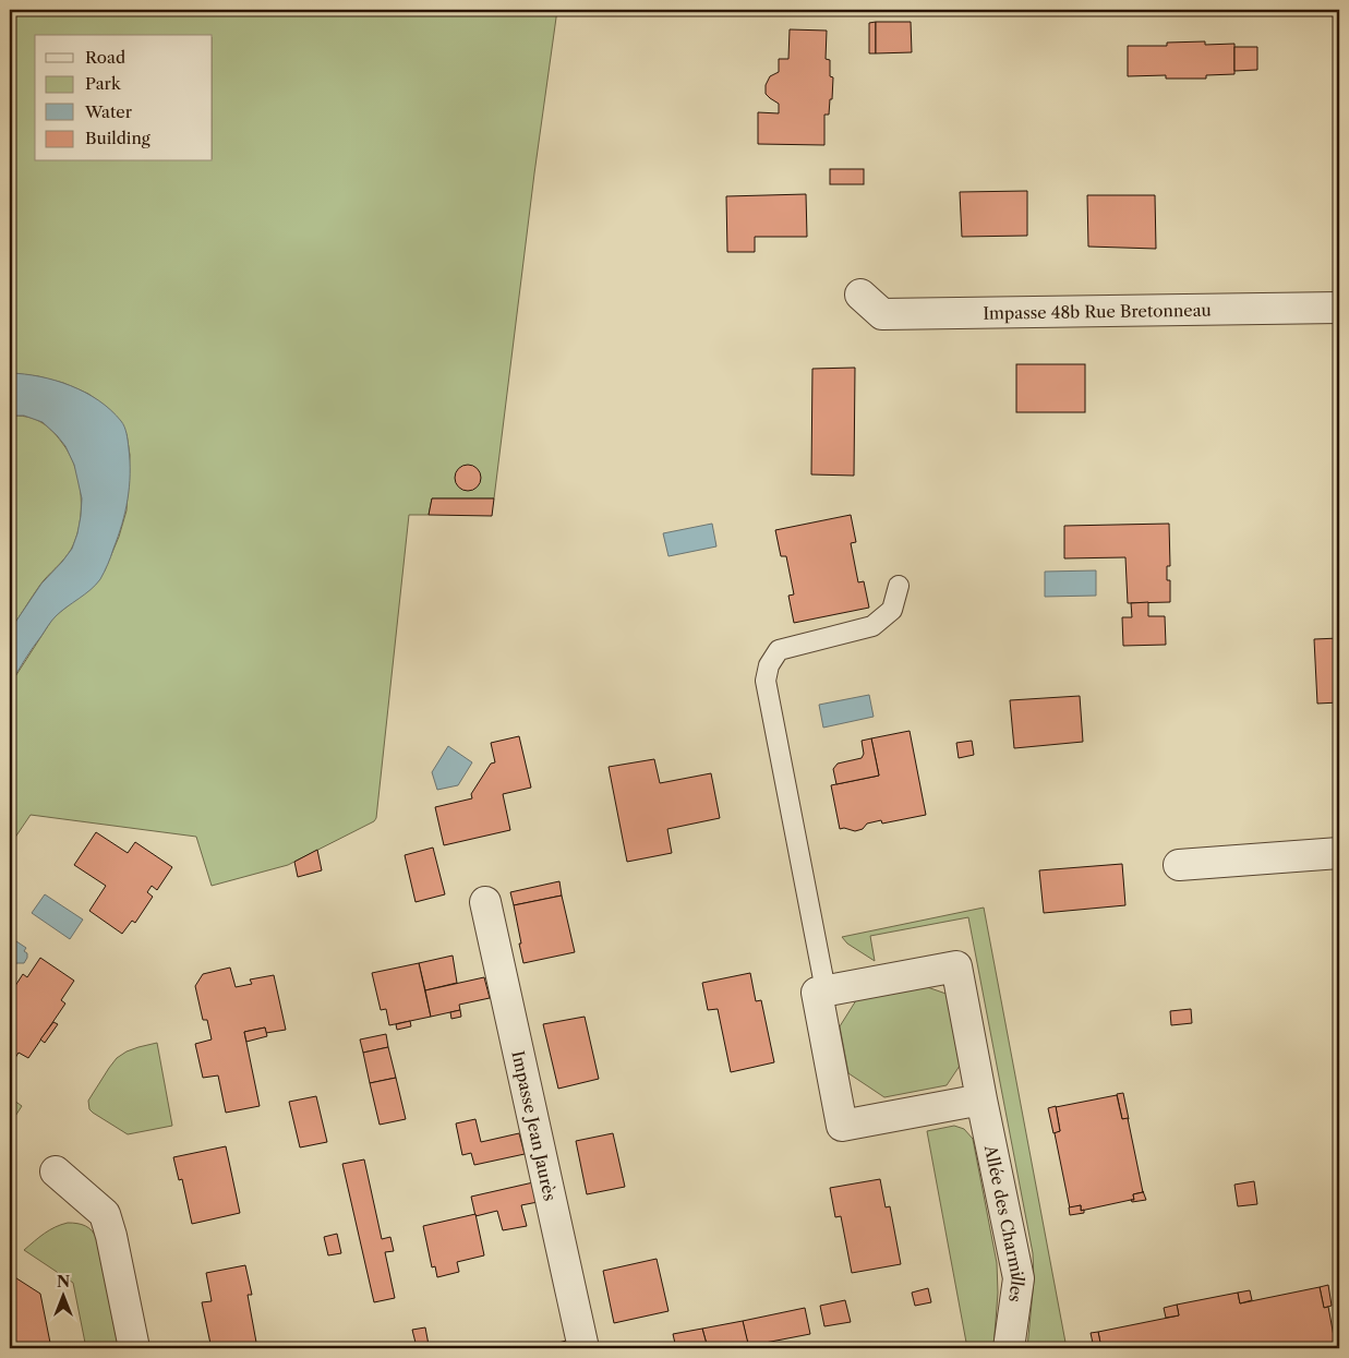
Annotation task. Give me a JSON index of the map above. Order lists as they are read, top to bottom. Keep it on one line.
{"streets":{"street":["Impasse 48b Rue Bretonneau","Impasse Jean Jaurès","Allée des Charmilles"]},"legend":["Road","Park","Water","Building"],"north":"top"}
